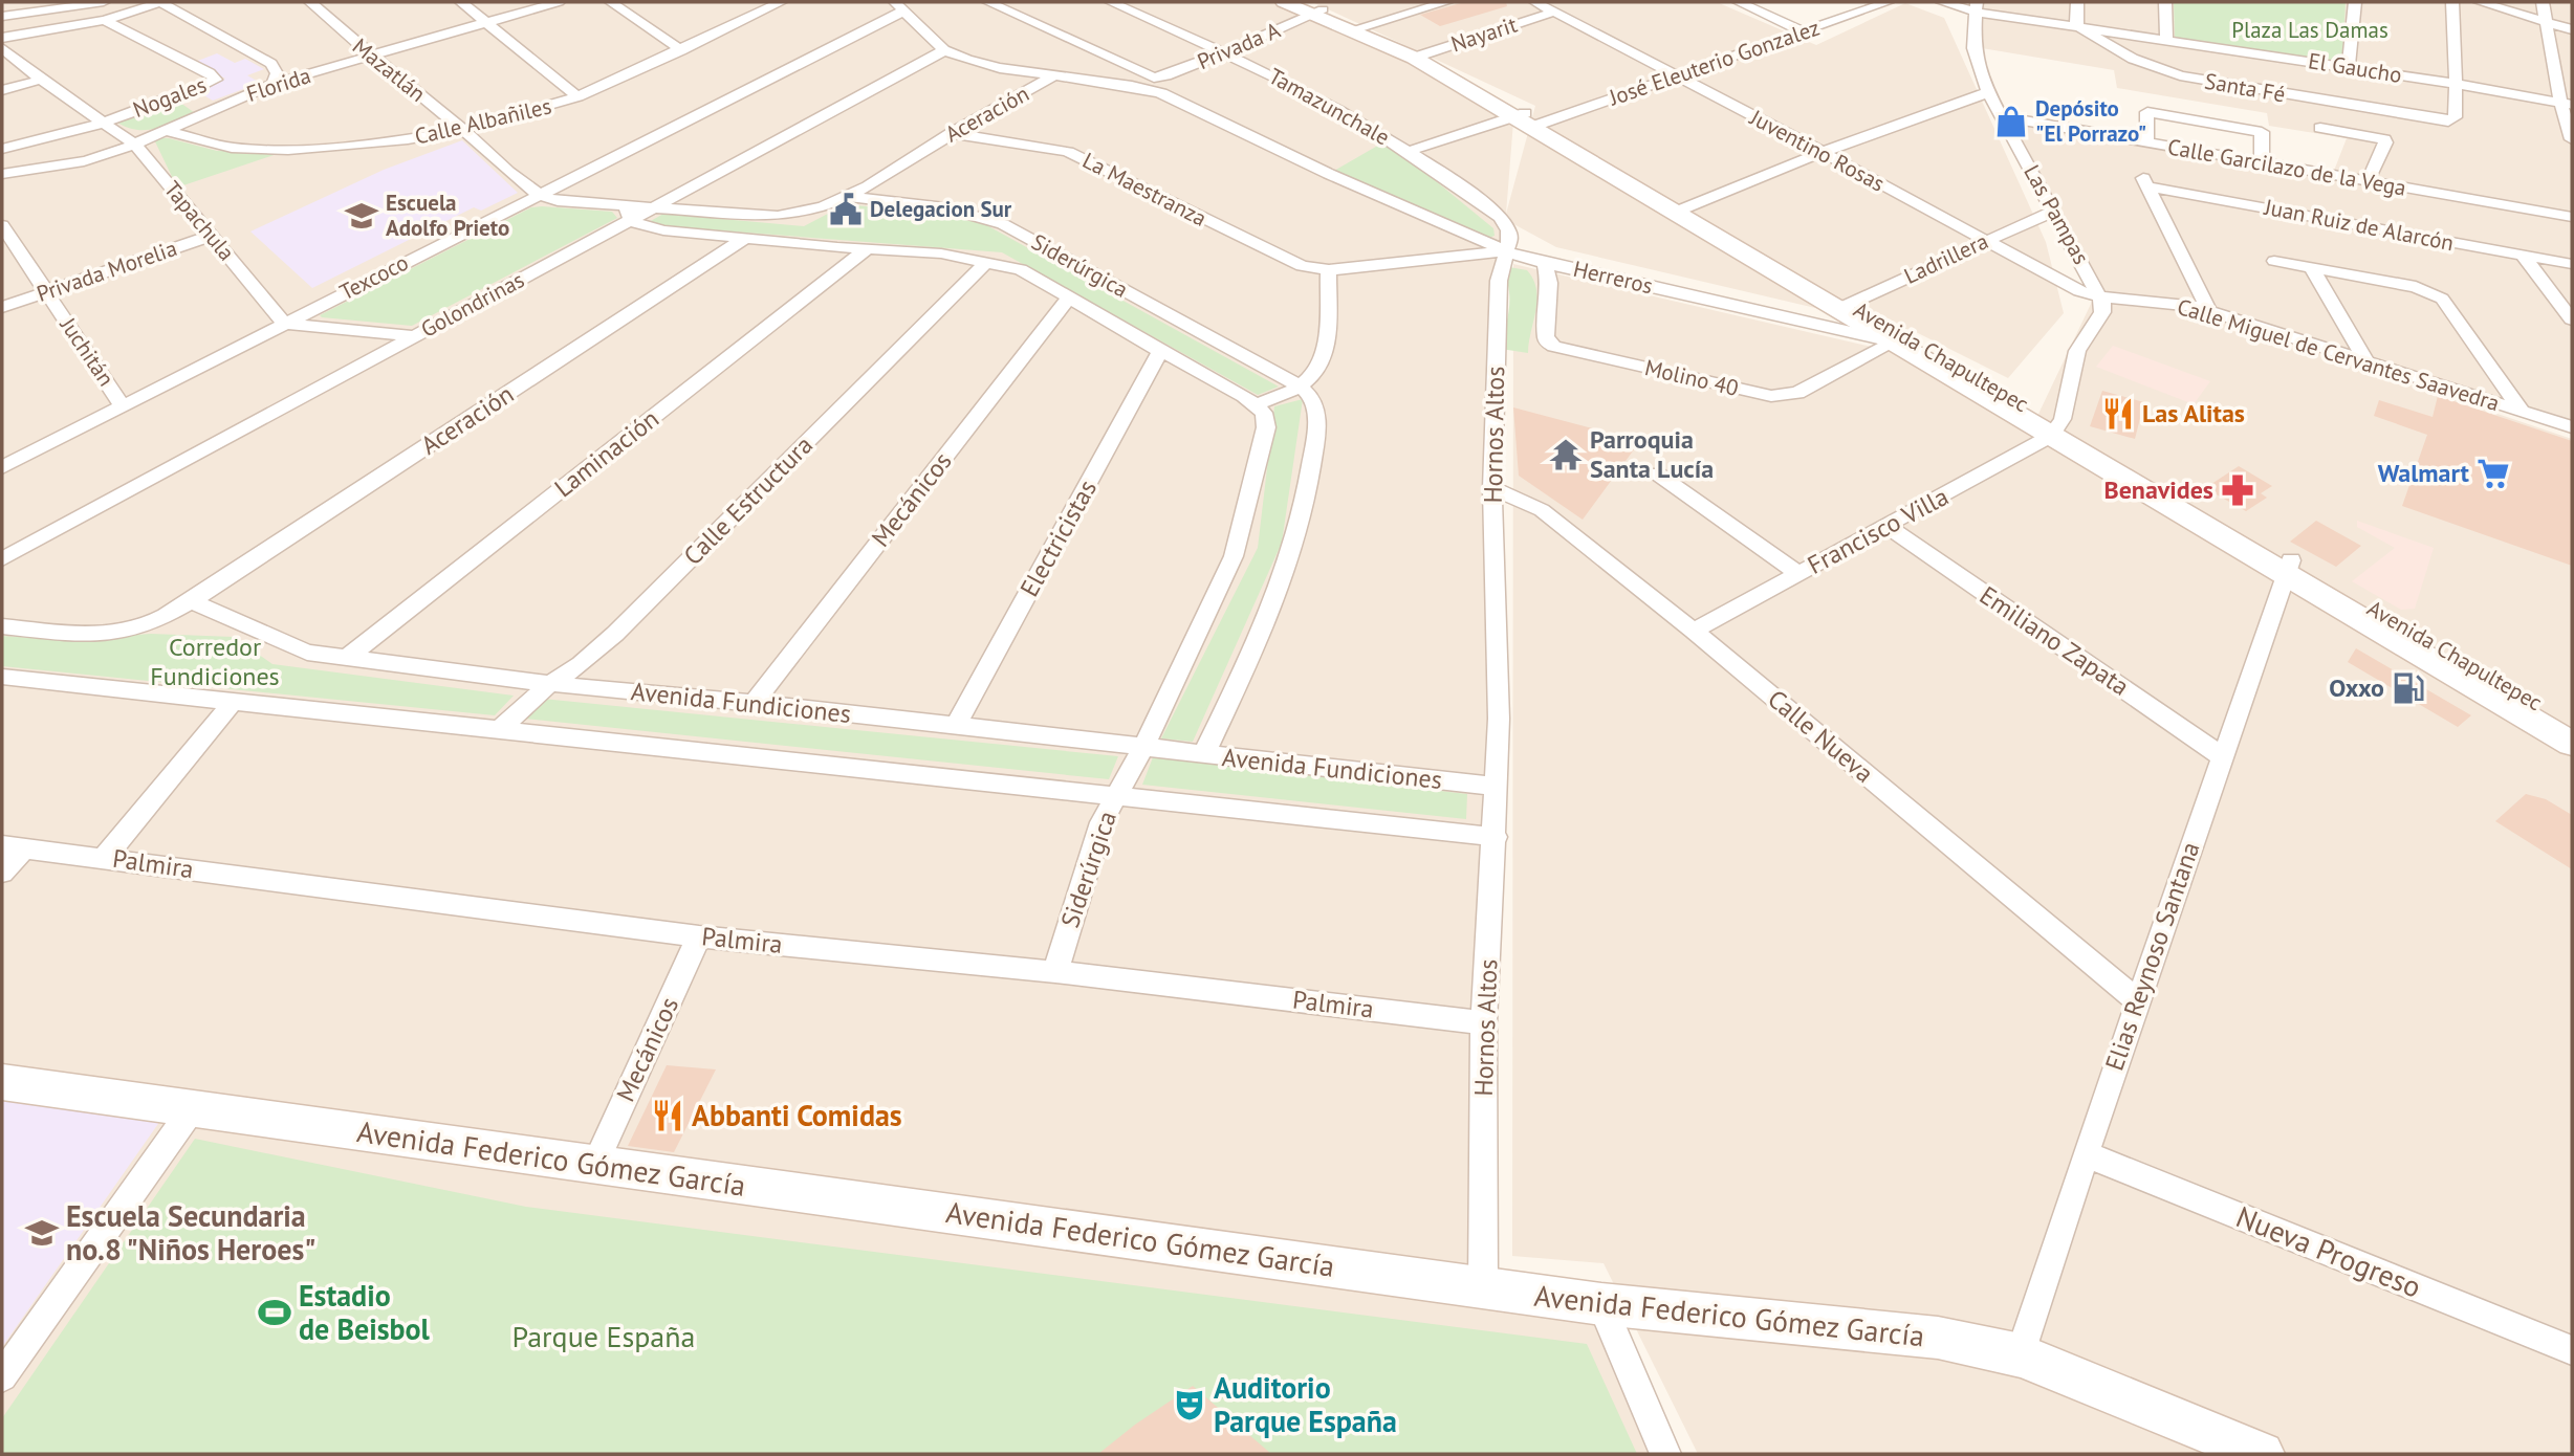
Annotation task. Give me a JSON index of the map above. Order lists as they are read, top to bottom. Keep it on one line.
{"streets":{"main road":["Avenida Chapultepec","Avenida Federico Gómez García"],"street":["Nayarit","Privada A","José Eleuterio Gonzalez","El Gaucho","Mazatlán","Florida","Santa Fé","Nogales","Tamazunchale","Aceración","Calle Albañiles","Juventino Rosas","Calle Garcilazo de la Vega","La Maestranza","Las Pampas","Tapachula","Juan Ruiz de Alarcón","Ladrillera","Siderúrgica","Privada Morelia","Texcoco","Herreros","Golondrinas","Juchitán","Calle Miguel de Cervantes Saavedra","Molino 40","Hornos Altos","Laminación","Mecánicos","Calle Estructura","Francisco Villa","Electricistas","Emiliano Zapata","Avenida Fundiciones","Calle Nueva","Palmira","Elias Reynoso Santana","Nueva Progreso"]},"crossings":[["Nayarit","Juventino Rosas"],["Nayarit","Avenida Chapultepec"],["Privada A","Tamazunchale"],["Privada A","Avenida Chapultepec"],["José Eleuterio Gonzalez","Tamazunchale"],["José Eleuterio Gonzalez","Juventino Rosas"],["José Eleuterio Gonzalez","Avenida Chapultepec"],["El Gaucho","Santa Fé"],["El Gaucho","Las Pampas"],["Mazatlán","Florida"],["Mazatlán","Calle Albañiles"],["Mazatlán","Siderúrgica"],["Mazatlán","Texcoco"],["Florida","Calle Albañiles"],["Florida","Tapachula"],["Nogales","Tapachula"],["Tamazunchale","Herreros"],["Tamazunchale","Hornos Altos"],["Aceración","La Maestranza"],["Aceración","Siderúrgica"],["Aceración","Avenida Fundiciones"],["Juventino Rosas","Las Pampas"],["Juventino Rosas","Ladrillera"],["Juventino Rosas","Calle Miguel de Cervantes Saavedra"],["Calle Garcilazo de la Vega","Las Pampas"],["La Maestranza","Herreros"],["Las Pampas","Ladrillera"],["Las Pampas","Calle Miguel de Cervantes Saavedra"],["Tapachula","Privada Morelia"],["Tapachula","Texcoco"],["Juan Ruiz de Alarcón","Calle Miguel de Cervantes Saavedra"],["Ladrillera","Avenida Chapultepec"],["Siderúrgica","Texcoco"],["Siderúrgica","Golondrinas"],["Siderúrgica","Laminación"],["Siderúrgica","Mecánicos"],["Siderúrgica","Calle Estructura"],["Siderúrgica","Electricistas"],["Siderúrgica","Avenida Fundiciones"],["Siderúrgica","Palmira"],["Privada Morelia","Juchitán"],["Texcoco","Juchitán"],["Herreros","Avenida Chapultepec"],["Herreros","Molino 40"],["Herreros","Hornos Altos"],["Avenida Chapultepec","Molino 40"],["Avenida Chapultepec","Francisco Villa"],["Avenida Chapultepec","Elias Reynoso Santana"],["Hornos Altos","Avenida Fundiciones"],["Hornos Altos","Calle Nueva"],["Hornos Altos","Palmira"],["Hornos Altos","Avenida Federico Gómez García"],["Laminación","Avenida Fundiciones"],["Mecánicos","Avenida Fundiciones"],["Mecánicos","Palmira"],["Mecánicos","Avenida Federico Gómez García"],["Calle Estructura","Avenida Fundiciones"],["Francisco Villa","Emiliano Zapata"],["Francisco Villa","Calle Nueva"],["Electricistas","Avenida Fundiciones"],["Emiliano Zapata","Elias Reynoso Santana"],["Calle Nueva","Elias Reynoso Santana"],["Elias Reynoso Santana","Avenida Federico Gómez García"],["Elias Reynoso Santana","Nueva Progreso"]],"parks":["Plaza Las Damas","Corredor Fundiciones","Parque España"],"places":{"shop":["Depósito \"El Porrazo\""],"public building":["Delegacion Sur"],"school or university":["Escuela Adolfo Prieto","Escuela Secundaria no.8 \"Niños Heroes\""],"restaurant":["Las Alitas","Abbanti Comidas"],"temple":["Parroquia Santa Lucía"],"supermarket":["Walmart"],"pharmacy":["Benavides"],"fuel station":["Oxxo"],"sports":["Estadio de Beisbol"],"theatre":["Auditorio Parque España"]}}
